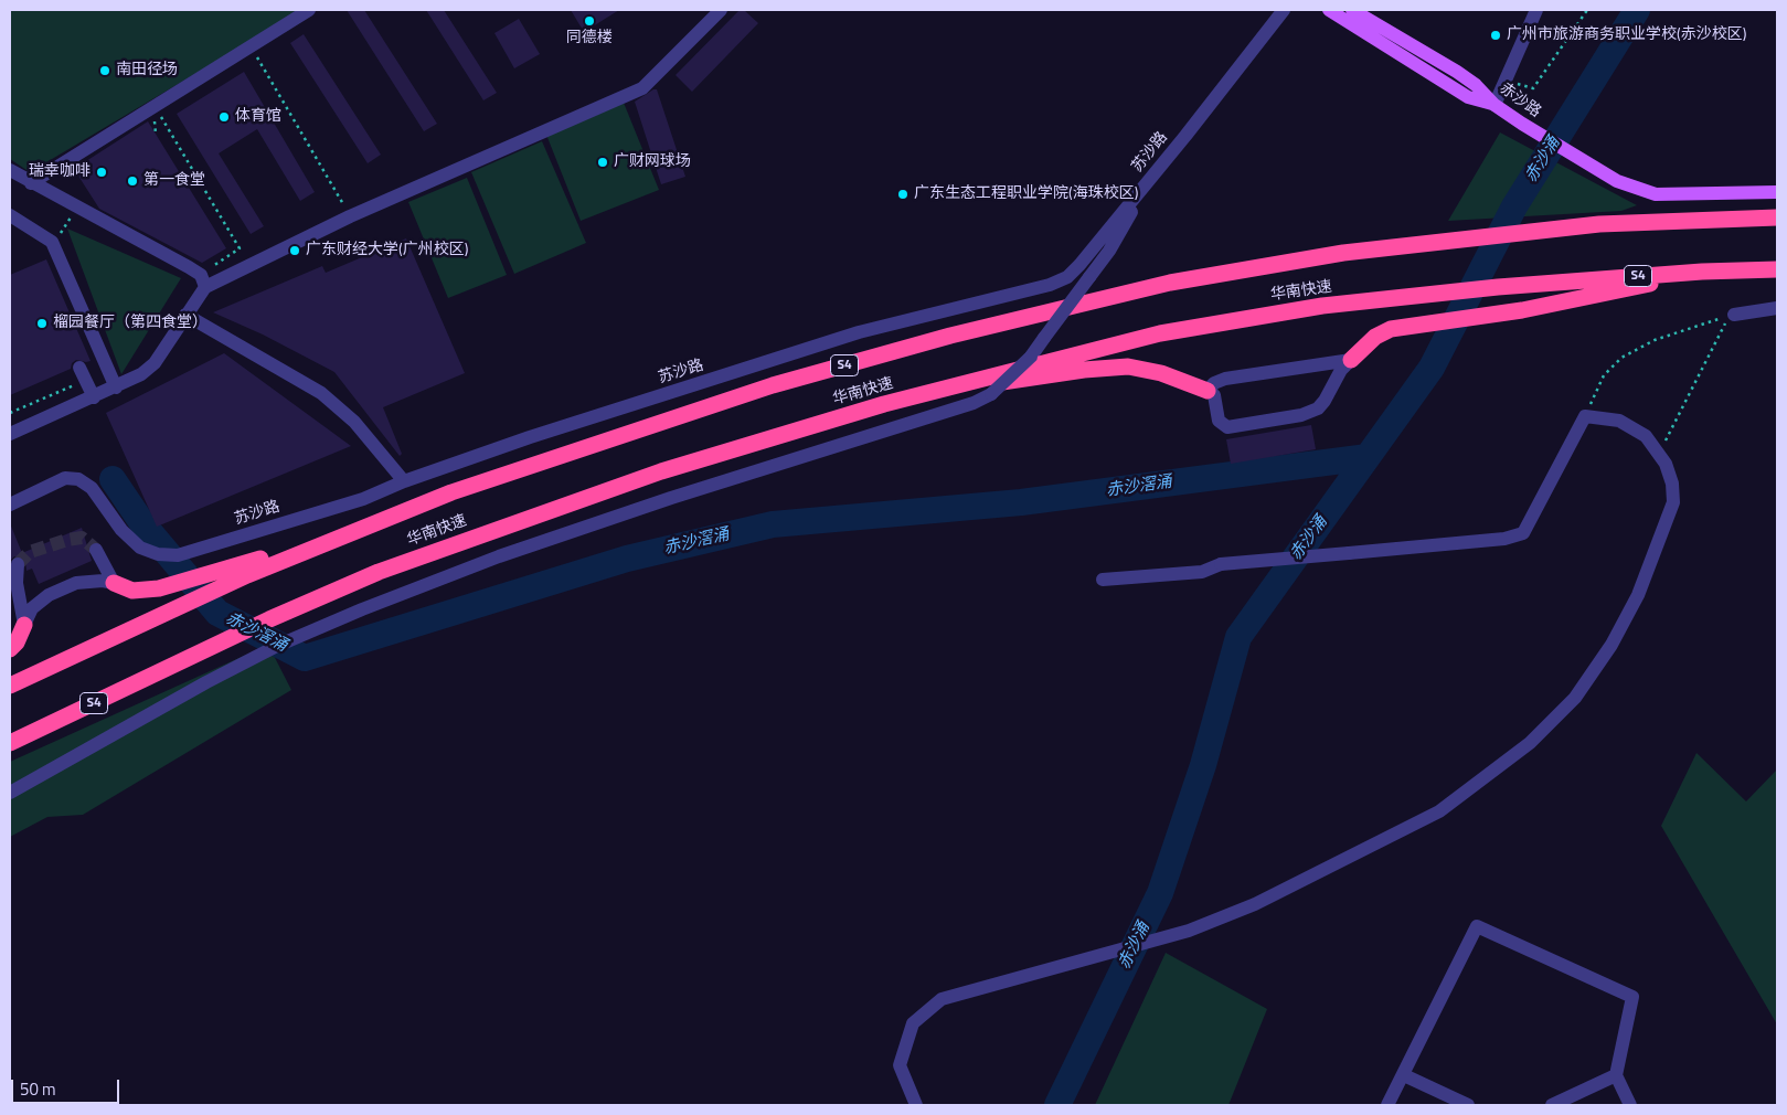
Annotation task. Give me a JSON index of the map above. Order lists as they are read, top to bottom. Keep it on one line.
{"streets":{"highway":["S4","华南快速"],"main road":["赤沙路"],"street":["苏沙路"]},"water":["赤沙涌","赤沙滘涌"],"places":["同德楼","广州市旅游商务职业学校(赤沙校区)","南田径场","体育馆","广财网球场","瑞幸咖啡","第一食堂","广东生态工程职业学院(海珠校区)","广东财经大学(广州校区)","榴园餐厅（第四食堂）"],"scale_bar":"50 m"}
